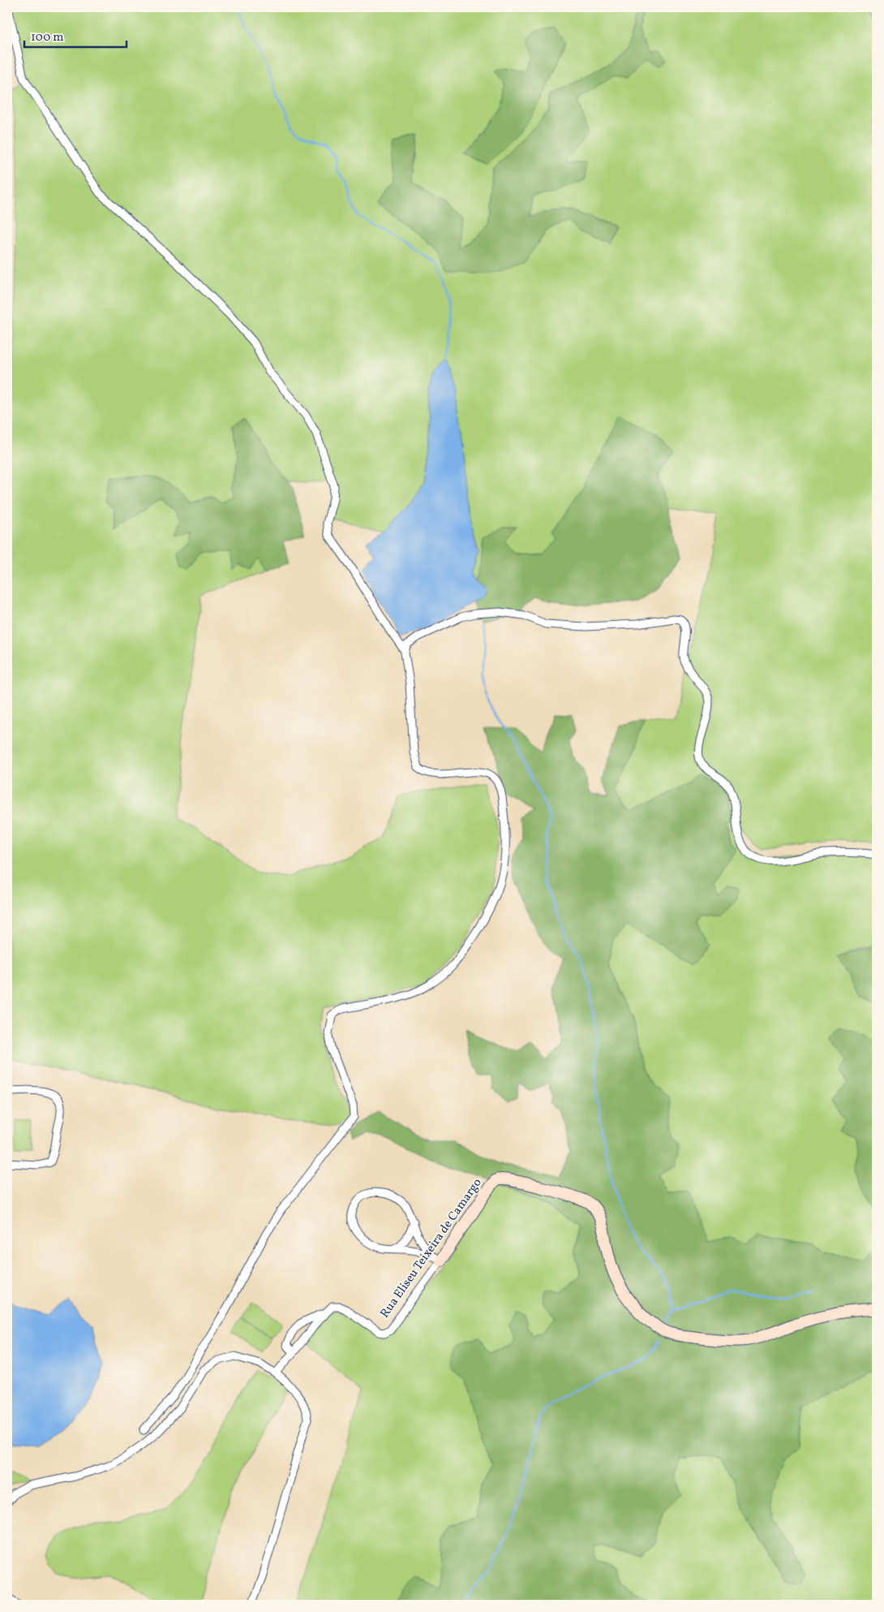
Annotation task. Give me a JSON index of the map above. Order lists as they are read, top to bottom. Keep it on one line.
{"streets":{"street":["Rua Eliseu Teixeira de Camargo"]},"scale_bar":"100 m"}
